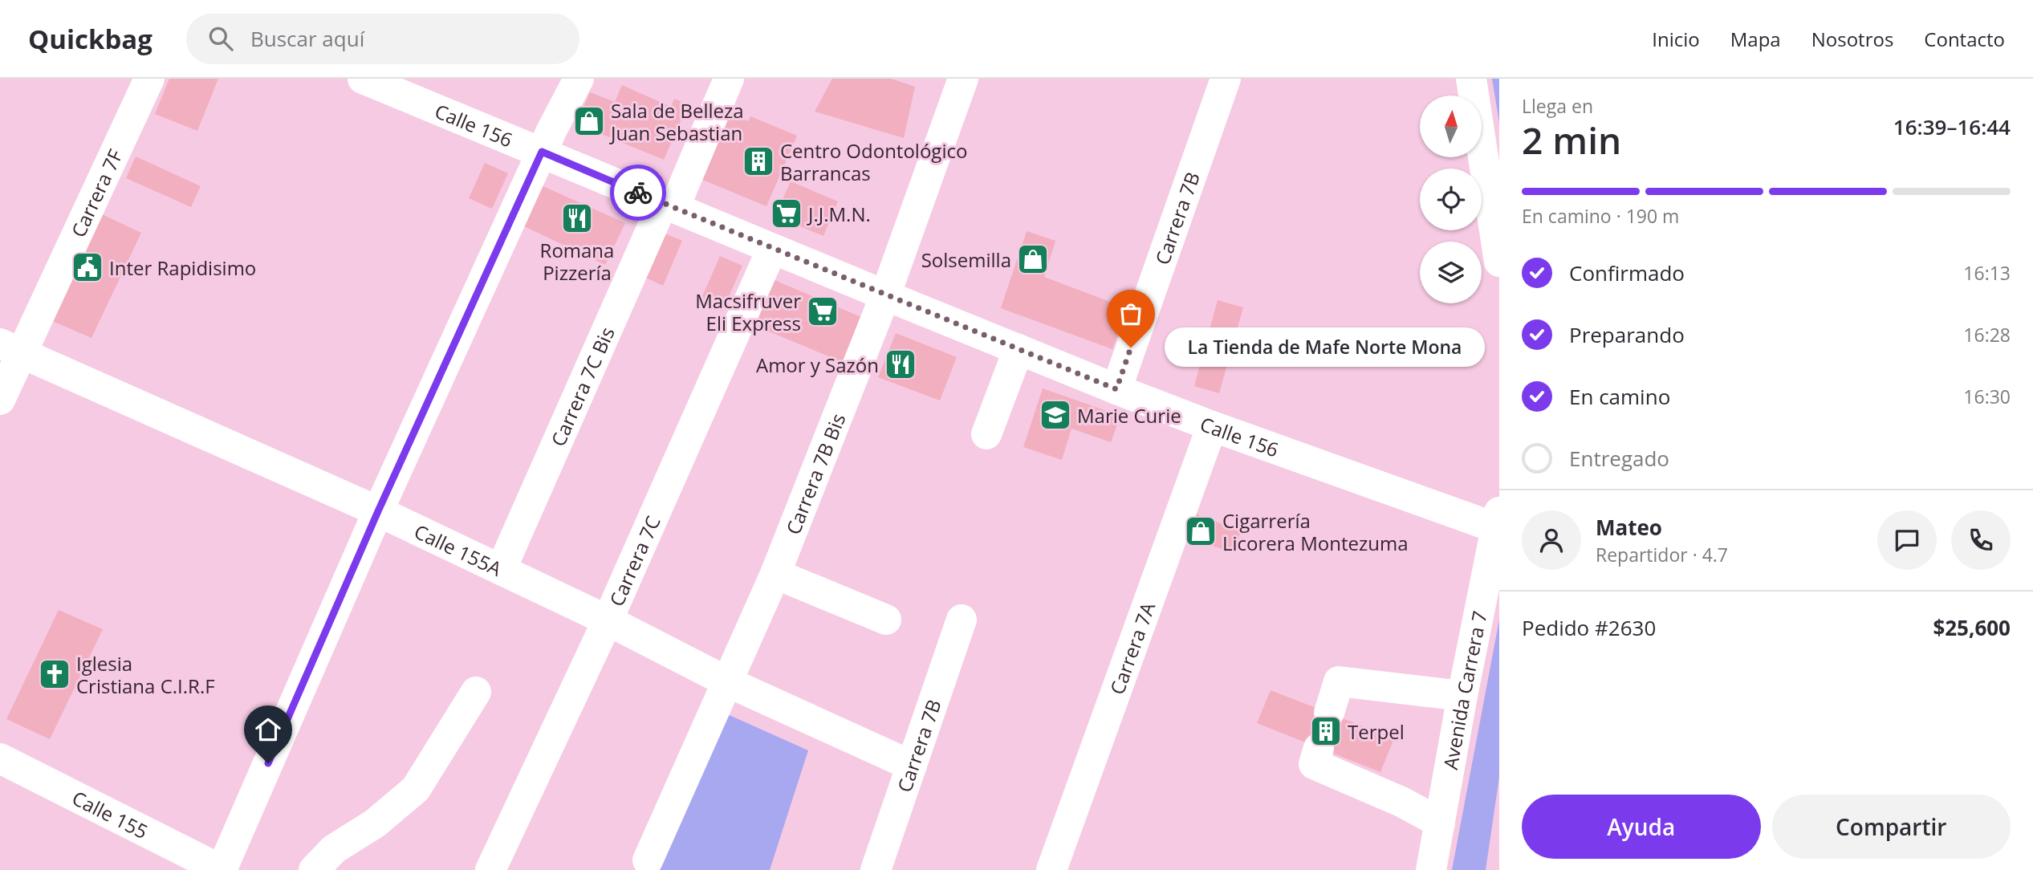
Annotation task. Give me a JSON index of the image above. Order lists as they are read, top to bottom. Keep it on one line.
{"streets":{"street":["Calle 156","Carrera 7F","Carrera 7B","Carrera 7C Bis","Carrera 7B Bis","Calle 155A","Carrera 7C","Carrera 7A","Avenida Carrera 7","Calle 155"]},"crossings":[["Calle 156","Carrera 7B"],["Calle 156","Carrera 7C Bis"],["Calle 156","Carrera 7B Bis"],["Calle 156","Carrera 7C"],["Calle 156","Carrera 7A"],["Calle 156","Avenida Carrera 7"],["Carrera 7F","Calle 155A"],["Carrera 7B","Calle 155A"],["Carrera 7C Bis","Calle 155A"],["Carrera 7B Bis","Calle 155A"],["Calle 155A","Carrera 7C"]],"places":{"shop":["Sala de Belleza Juan Sebastian","Solsemilla","Cigarrería Licorera Montezuma"],"building":["Centro Odontológico Barrancas","Terpel"],"supermarket":["J.J.M.N.","Macsifruver Eli Express"],"restaurant":["Romana Pizzería","Amor y Sazón"],"public building":["Inter Rapidisimo"],"other":["La Tienda de Mafe Norte Mona"],"school or university":["Marie Curie"],"church":["Iglesia Cristiana C.I.R.F"]},"north":"top","page":{"header":"Quickbag","search":"Buscar aquí","nav":["Inicio","Mapa","Nosotros","Contacto"],"heading":["2 min","Llega en","16:39–16:44"],"panel":["Mateo","Repartidor · 4.7","Pedido #2630","$25,600"],"bar":"En camino · 190 m","list":[["Confirmado","16:13"],["Preparando","16:28"],["En camino","16:30"],"Entregado"],"bubble":"La Tienda de Mafe Norte Mona","buttons":["Ayuda","Compartir"]}}
